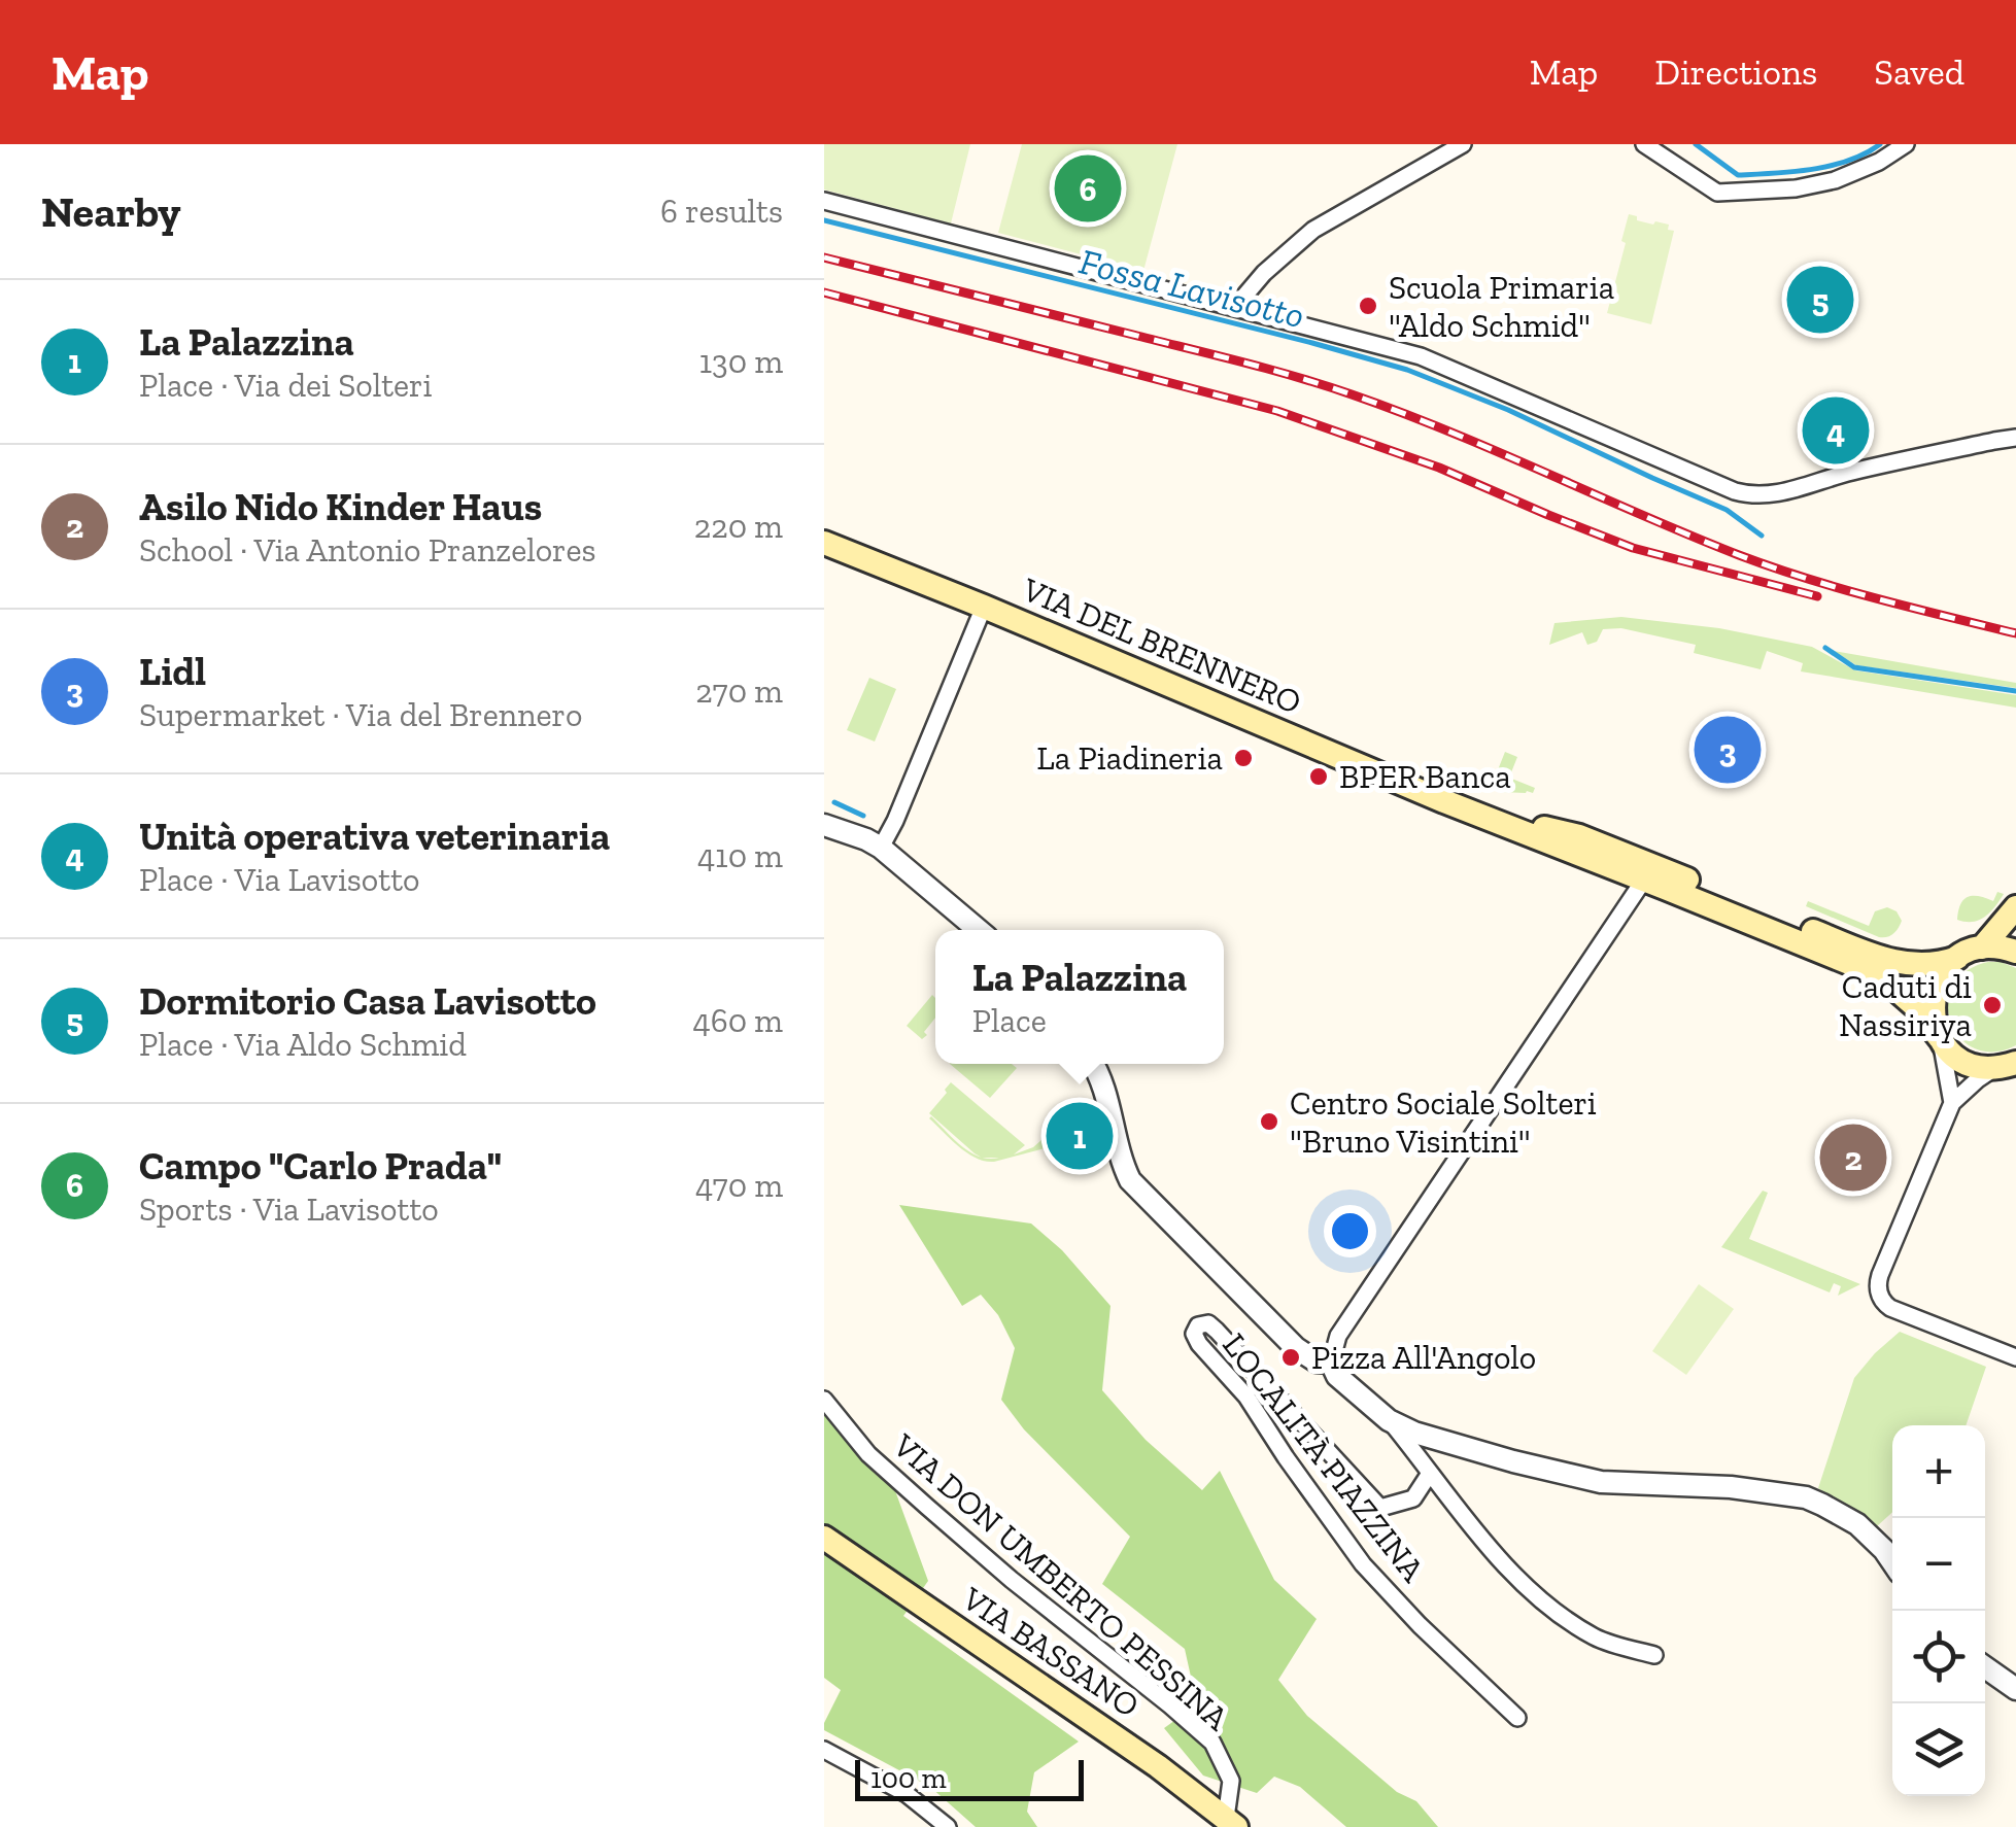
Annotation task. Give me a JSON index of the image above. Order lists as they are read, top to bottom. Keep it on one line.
{"streets":{"main road":["VIA DEL BRENNERO","VIA BASSANO"],"street":["LOCALITÀ PIAZZINA","VIA DON UMBERTO PESSINA"]},"crossings":[["VIA DON UMBERTO PESSINA","VIA BASSANO"]],"water":["Fossa Lavisotto"],"places":["Scuola Primaria \"Aldo Schmid\"","La Piadineria","BPER Banca","Caduti di Nassiriya","Centro Sociale Solteri \"Bruno Visintini\"","Pizza All'Angolo"],"scale_bar":"100 m","page":{"header":"Map","nav":["Map","Directions","Saved"],"heading":["Nearby","6 results"],"pins":["6","5","4","3","1","2"],"list":[{"mark":"1","name":"La Palazzina","note":"Place · Via dei Solteri","value":"130 m"},{"mark":"2","name":"Asilo Nido Kinder Haus","note":"School · Via Antonio Pranzelores","value":"220 m"},{"mark":"3","name":"Lidl","note":"Supermarket · Via del Brennero","value":"270 m"},{"mark":"4","name":"Unità operativa veterinaria","note":"Place · Via Lavisotto","value":"410 m"},{"mark":"5","name":"Dormitorio Casa Lavisotto","note":"Place · Via Aldo Schmid","value":"460 m"},{"mark":"6","name":"Campo \"Carlo Prada\"","note":"Sports · Via Lavisotto","value":"470 m"}],"popup":["La Palazzina","Place"],"map_buttons":["+","−"],"scale":"100 m"}}
